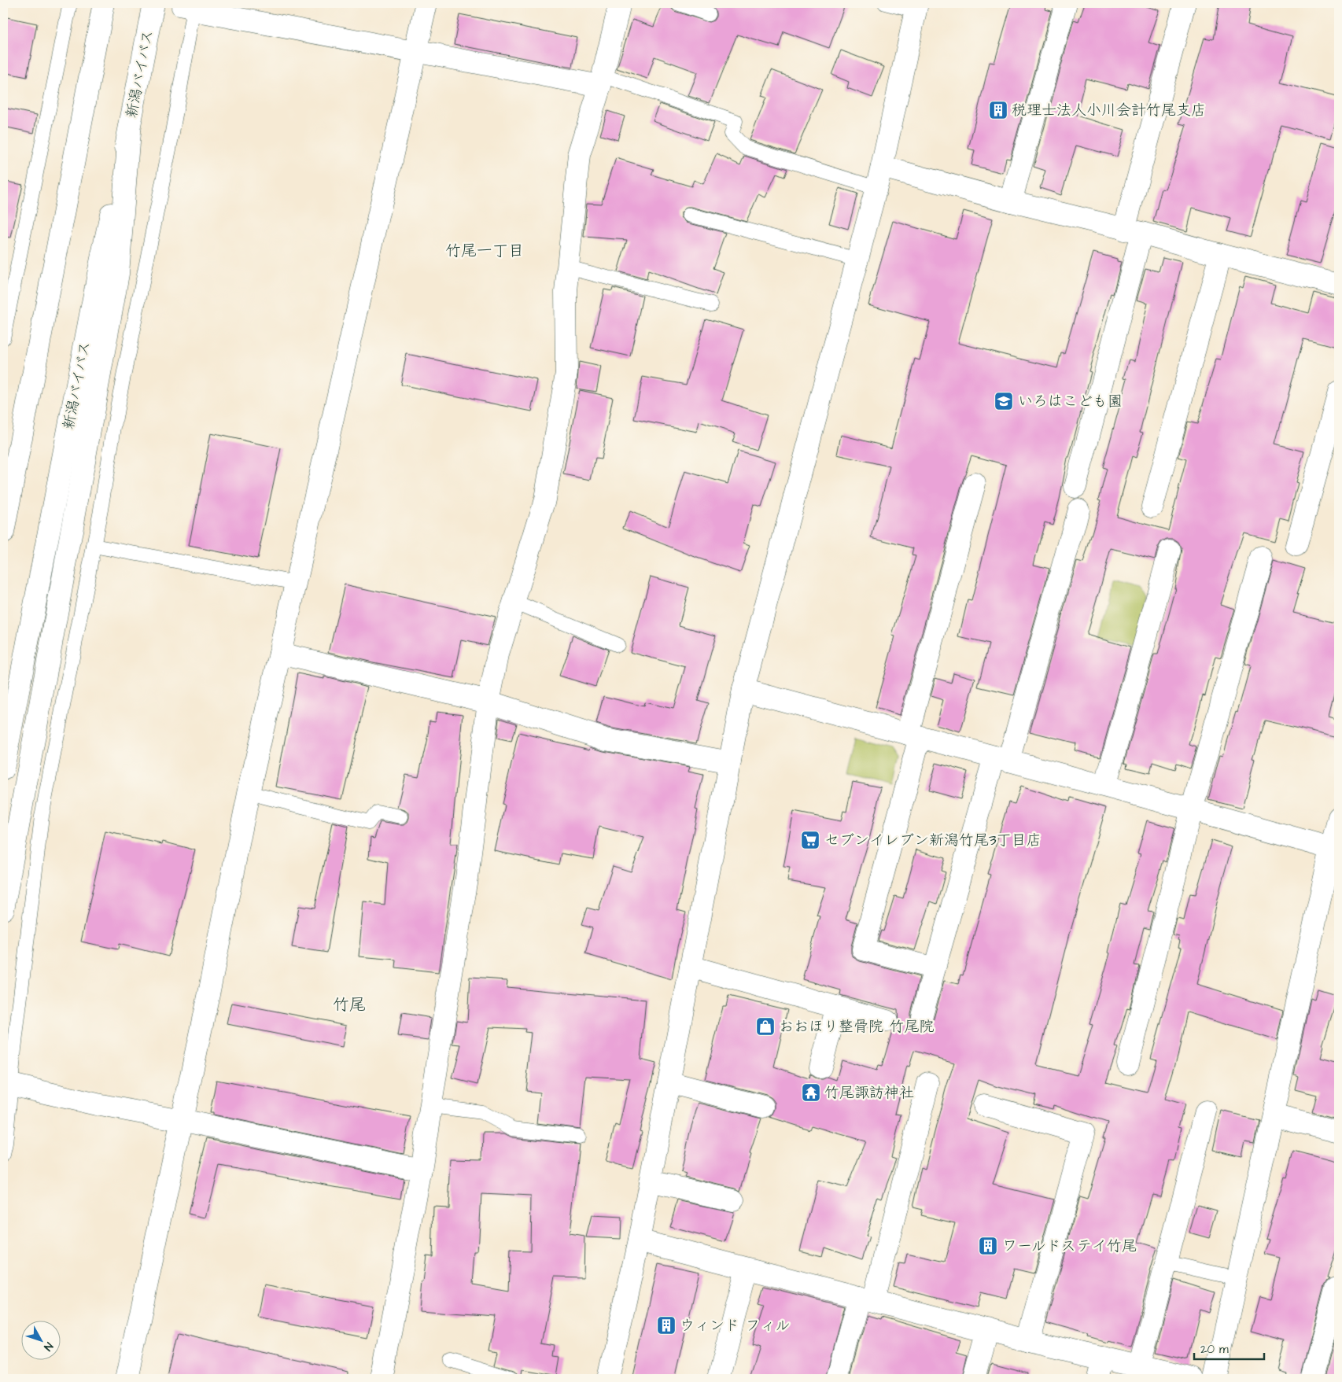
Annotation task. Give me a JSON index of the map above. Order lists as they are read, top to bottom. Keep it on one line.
{"streets":{"main road":["新潟バイパス"]},"districts":["竹尾一丁目","竹尾"],"places":{"building":["税理士法人小川会計竹尾支店","ワールドステイ竹尾","ウィンド フィル"],"school or university":["いろはこども園"],"supermarket":["セブンイレブン新潟竹尾3丁目店"],"shop":["おおほり整骨院 竹尾院"],"temple":["竹尾諏訪神社"]},"scale_bar":"20 m","north":"bottom right"}
